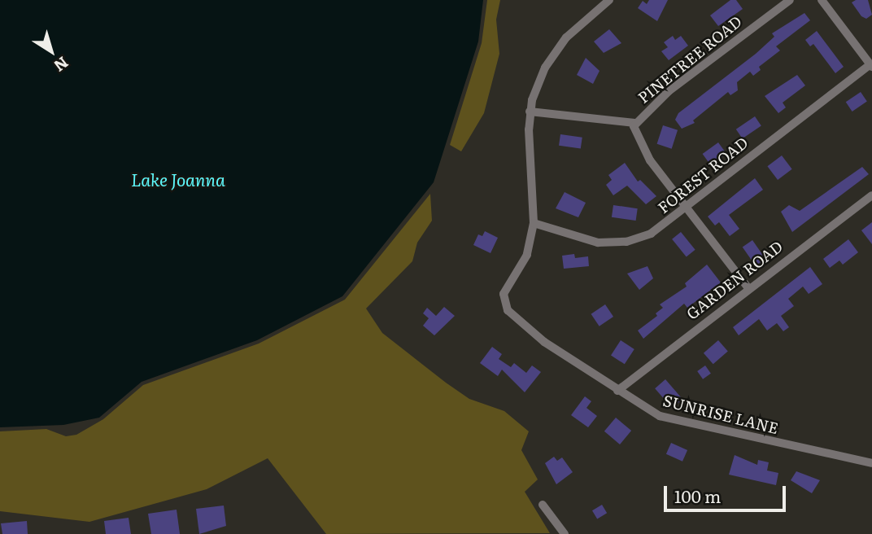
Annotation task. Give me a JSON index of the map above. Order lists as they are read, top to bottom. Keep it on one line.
{"streets":{"street":["PINETREE ROAD","FOREST ROAD","GARDEN ROAD","SUNRISE LANE"]},"crossings":[["PINETREE ROAD","FOREST ROAD"],["PINETREE ROAD","GARDEN ROAD"],["FOREST ROAD","SUNRISE LANE"],["GARDEN ROAD","SUNRISE LANE"]],"water":["Lake Joanna"],"scale_bar":"100 m","north":"bottom right"}
